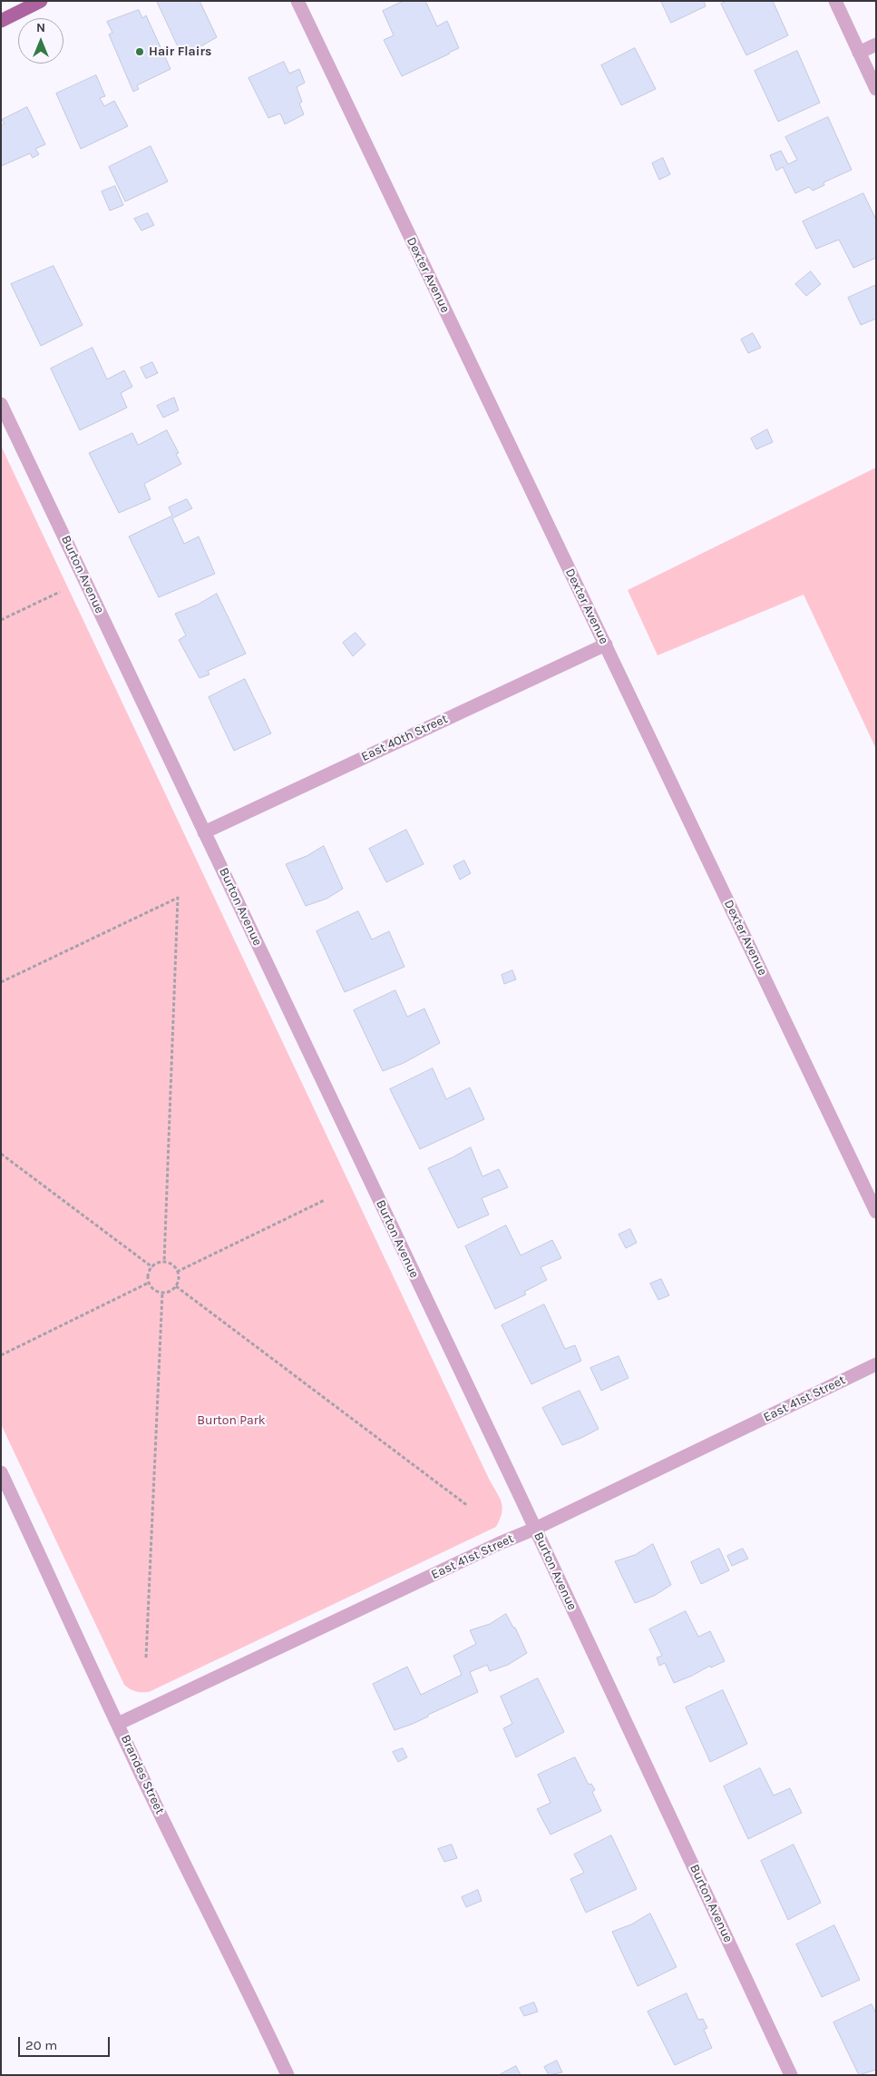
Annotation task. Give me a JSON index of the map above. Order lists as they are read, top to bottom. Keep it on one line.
{"streets":{"street":["Dexter Avenue","Burton Avenue","East 40th Street","East 41st Street","Brandes Street"]},"crossings":[["Dexter Avenue","East 40th Street"],["Burton Avenue","East 40th Street"],["Burton Avenue","East 41st Street"],["East 41st Street","Brandes Street"]],"parks":["Burton Park"],"places":["Hair Flairs"],"scale_bar":"20 m","north":"top"}
